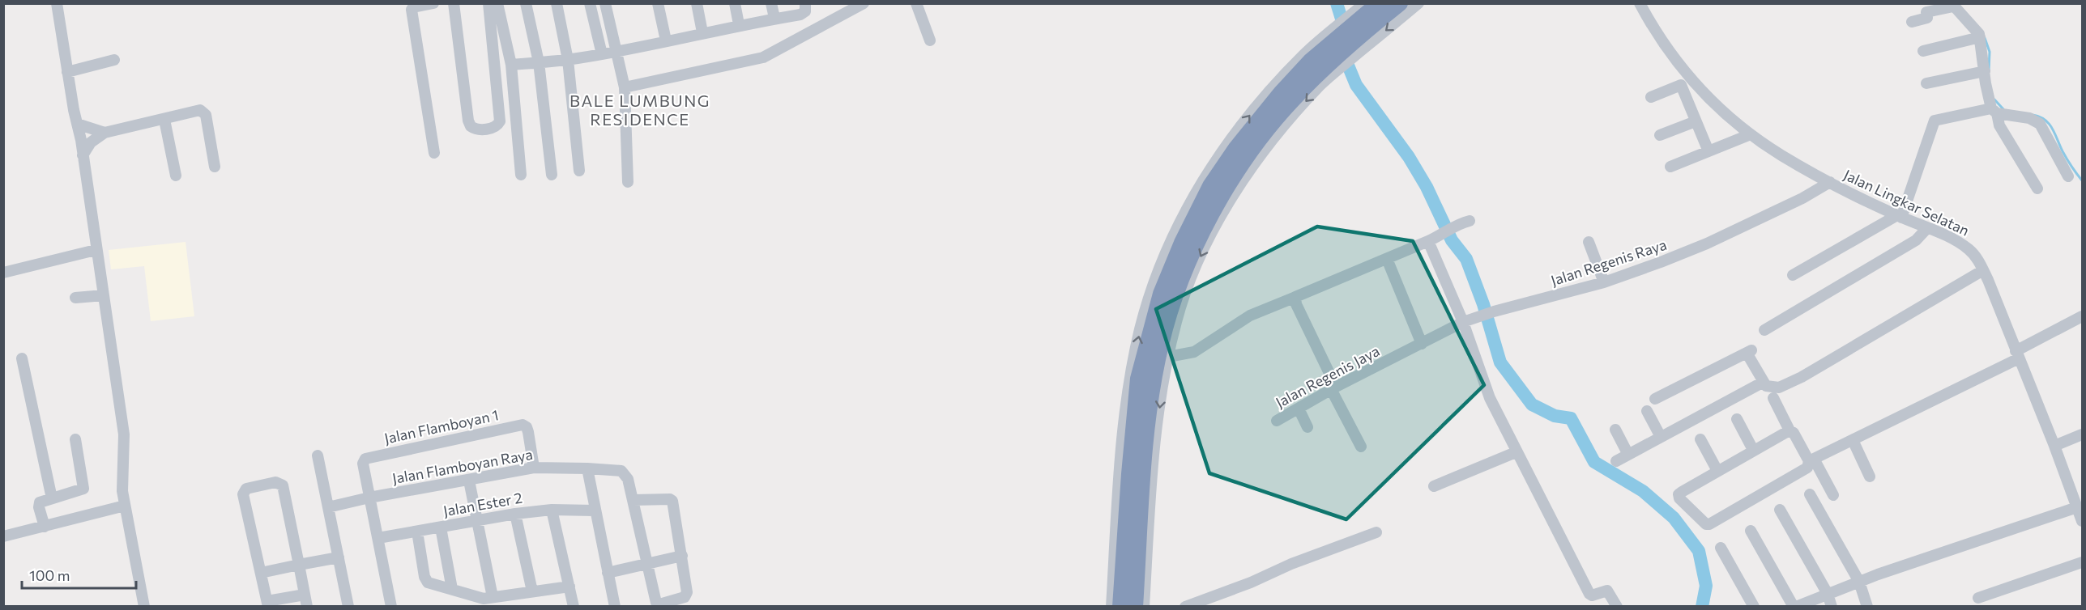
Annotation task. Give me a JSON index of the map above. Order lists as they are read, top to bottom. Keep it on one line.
{"streets":{"street":["Jalan Lingkar Selatan","Jalan Regenis Raya","Jalan Regenis Jaya","Jalan Flamboyan 1","Jalan Flamboyan Raya","Jalan Ester 2"]},"crossings":[["Jalan Lingkar Selatan","Jalan Regenis Raya"],["Jalan Regenis Raya","Jalan Regenis Jaya"],["Jalan Flamboyan 1","Jalan Flamboyan Raya"]],"districts":["BALE LUMBUNG RESIDENCE"],"scale_bar":"100 m"}
